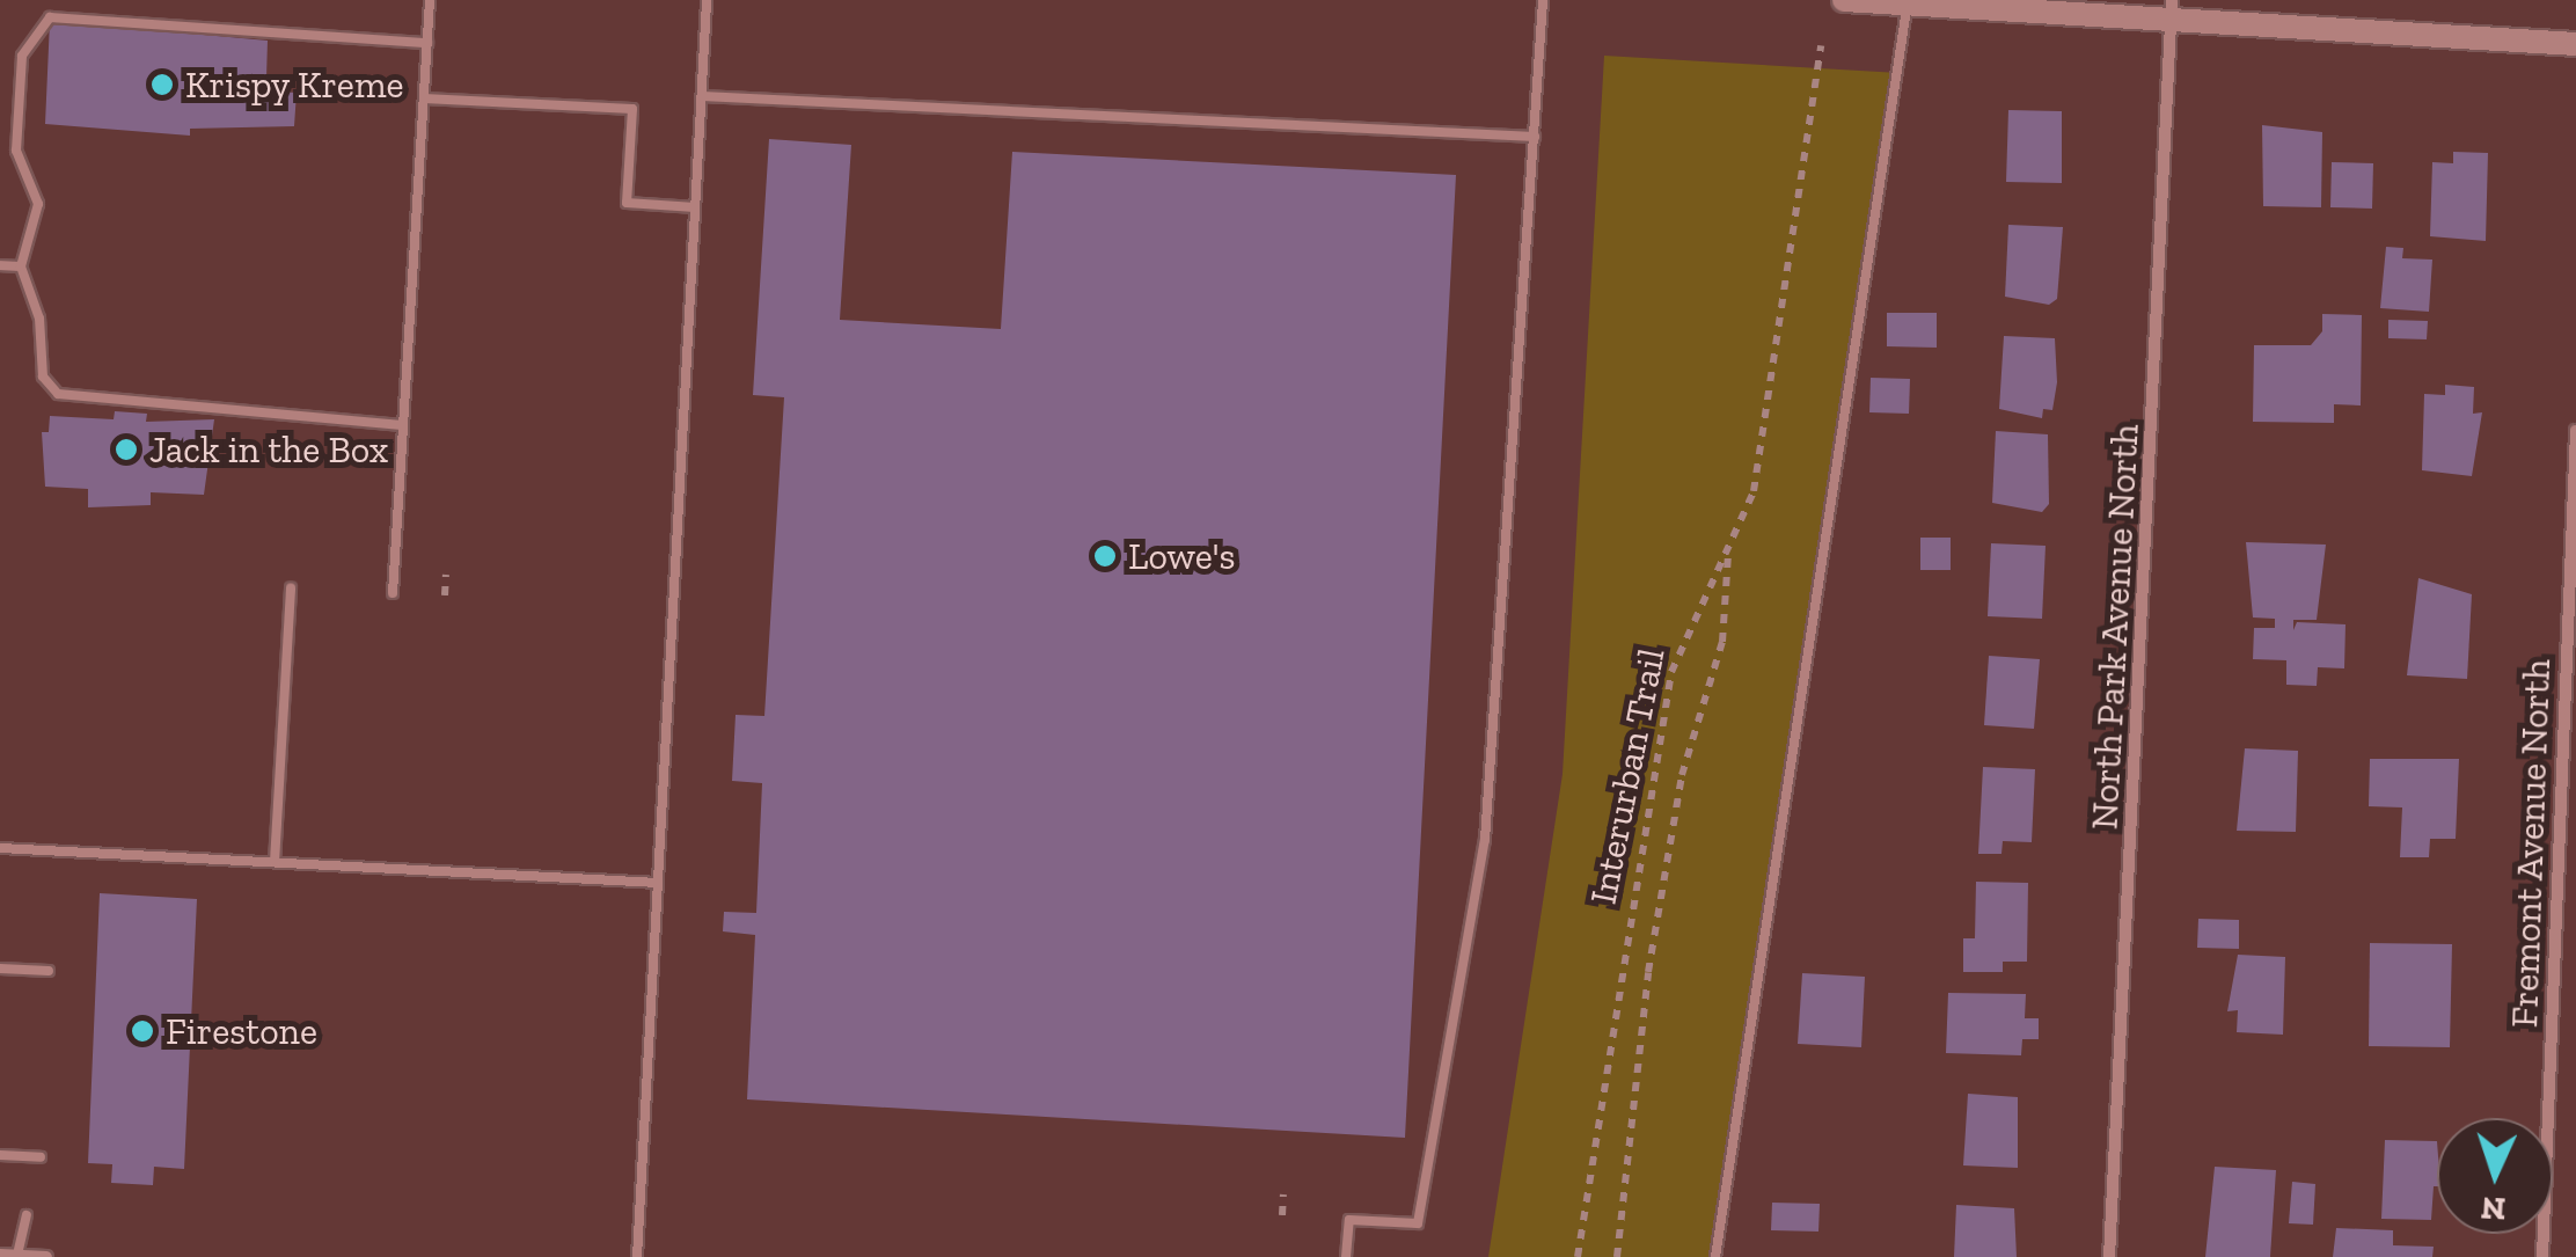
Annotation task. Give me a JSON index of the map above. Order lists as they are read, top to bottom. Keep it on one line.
{"streets":{"street":["North Park Avenue North","Fremont Avenue North"],"path":["Interurban Trail"]},"places":["Krispy Kreme","Jack in the Box","Lowe's","Firestone"],"north":"bottom"}
